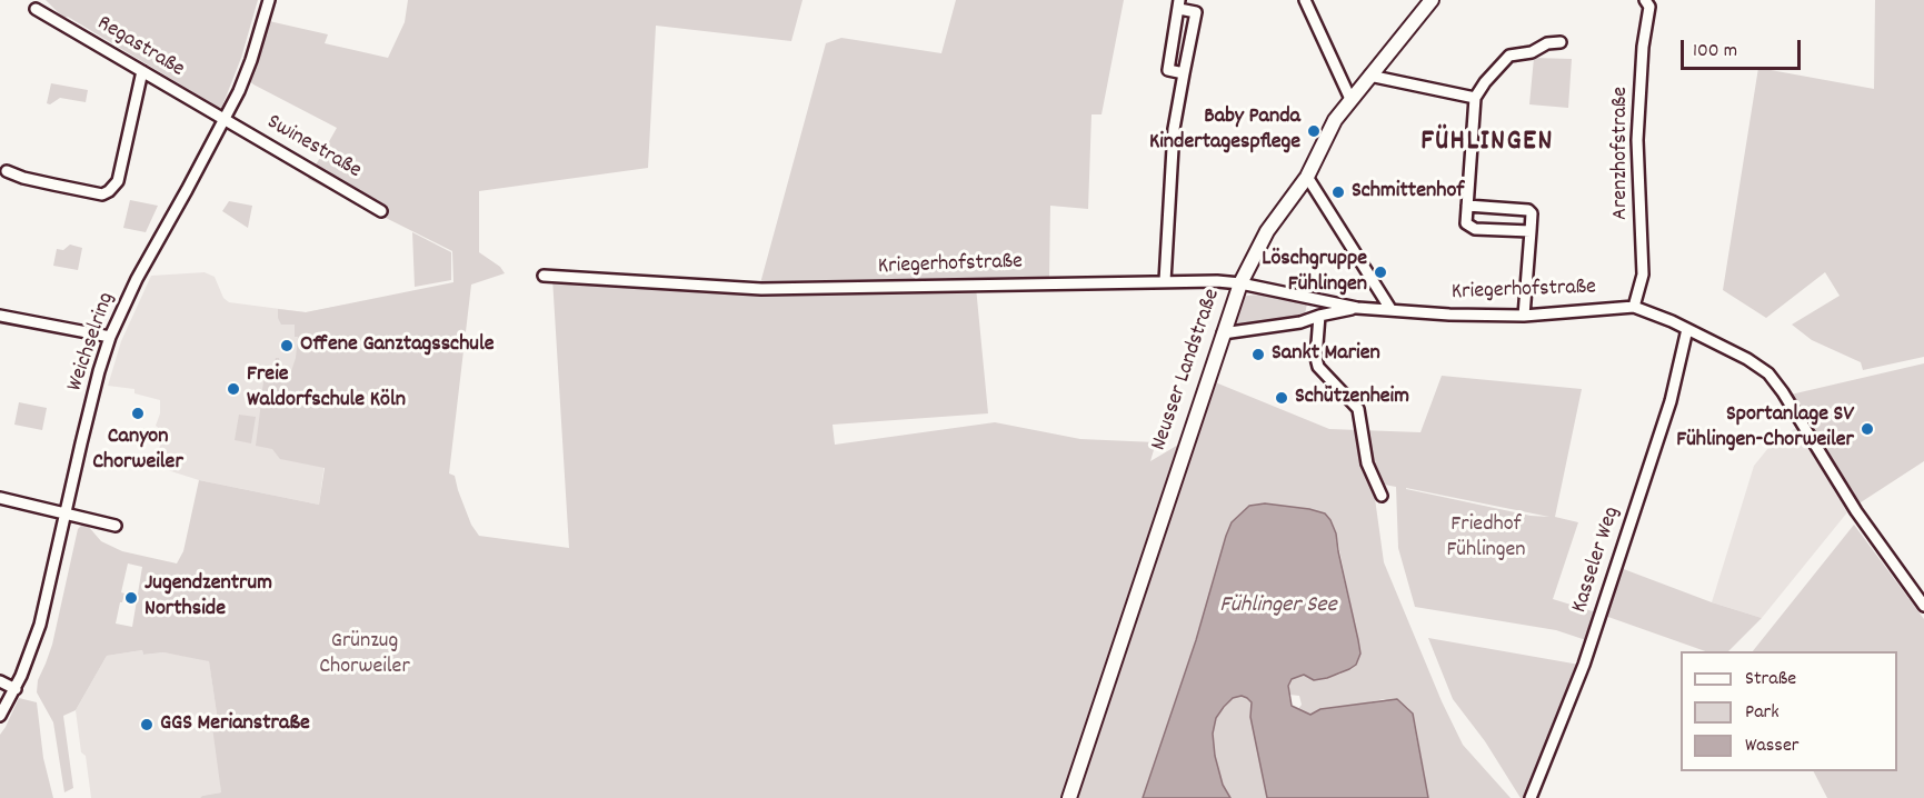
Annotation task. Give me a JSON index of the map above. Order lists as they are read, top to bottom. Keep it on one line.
{"streets":{"main road":["Neusser Landstraße"],"street":["Regastraße","Swinestraße","Arenzhofstraße","Kriegerhofstraße","Weichselring","Kasseler Weg"]},"crossings":[["Regastraße","Swinestraße"],["Regastraße","Weichselring"],["Swinestraße","Weichselring"],["Arenzhofstraße","Kriegerhofstraße"],["Kriegerhofstraße","Neusser Landstraße"],["Kriegerhofstraße","Kasseler Weg"]],"districts":["FÜHLINGEN"],"water":["Fühlinger See"],"parks":["Friedhof Fühlingen","Grünzug Chorweiler"],"places":["Baby Panda Kindertagespflege","Schmittenhof","Löschgruppe Fühlingen","Offene Ganztagsschule","Sankt Marien","Freie Waldorfschule Köln","Schützenheim","Canyon Chorweiler","Sportanlage SV Fühlingen-Chorweiler","Jugendzentrum Northside","GGS Merianstraße"],"legend":["Straße","Park","Wasser"],"scale_bar":"100 m"}
